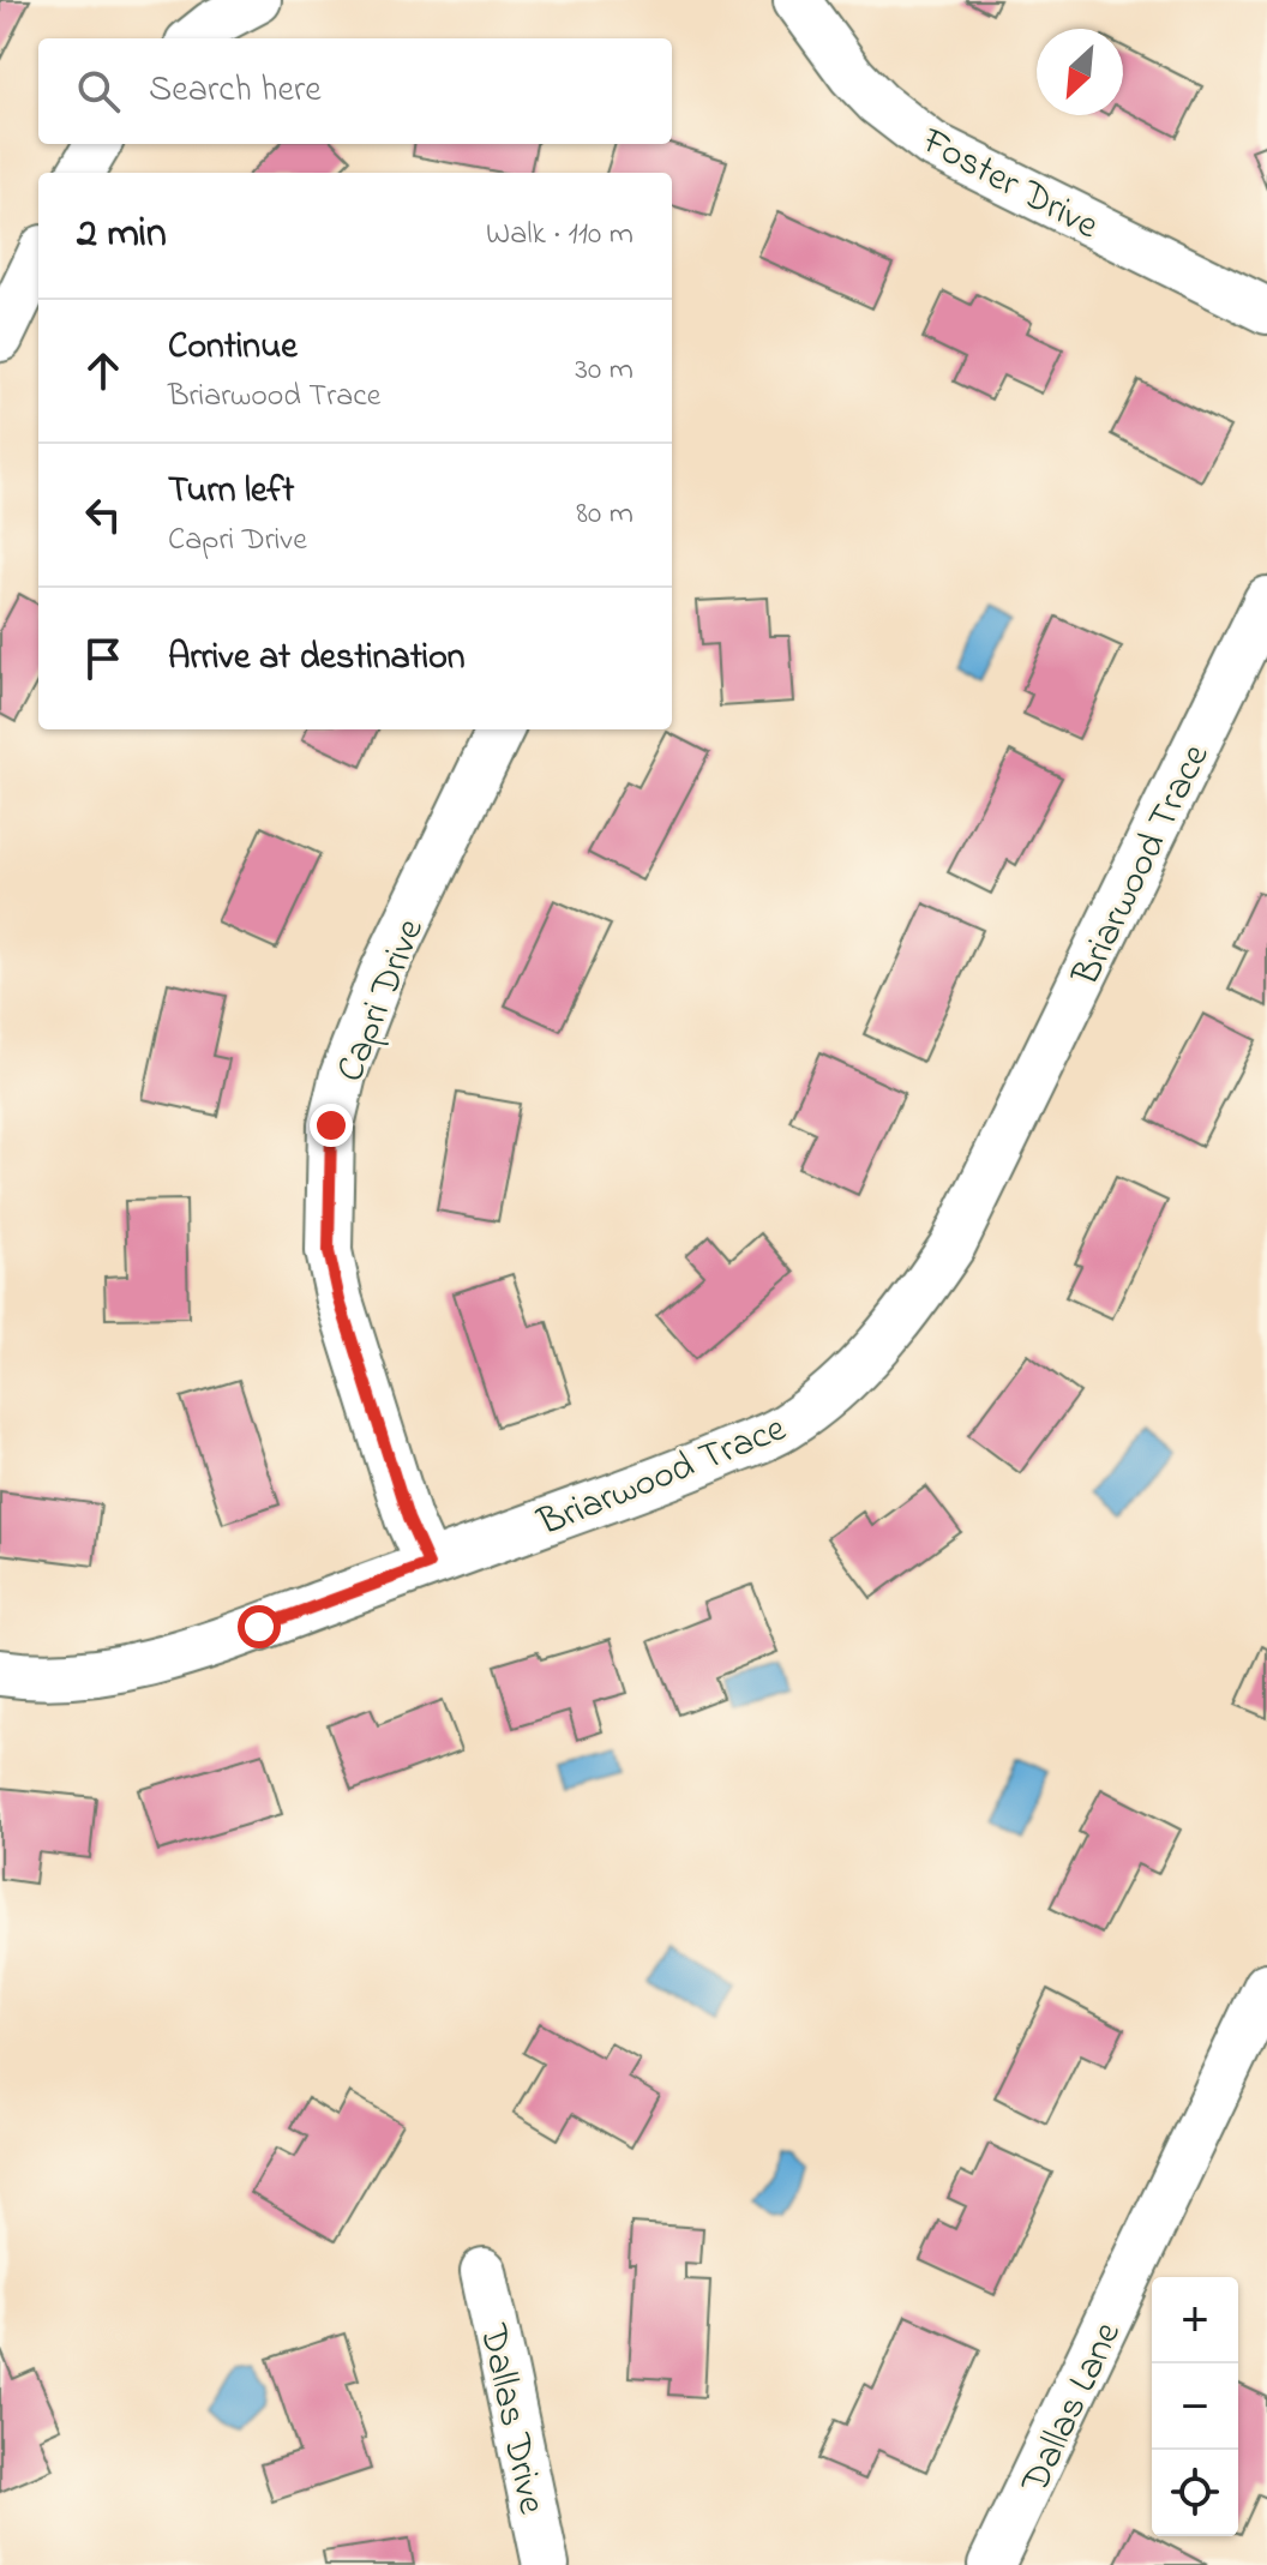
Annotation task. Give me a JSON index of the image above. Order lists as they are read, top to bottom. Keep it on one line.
{"streets":{"street":["Foster Drive","Briarwood Trace","Capri Drive","Dallas Lane","Dallas Drive"]},"crossings":[["Briarwood Trace","Capri Drive"]],"north":"bottom left","page":{"search":"Search here","heading":["2 min","Walk · 110 m"],"list":[["Continue","Briarwood Trace","30 m"],["Turn left","Capri Drive","80 m"],"Arrive at destination"],"map_buttons":["+","−"]}}
